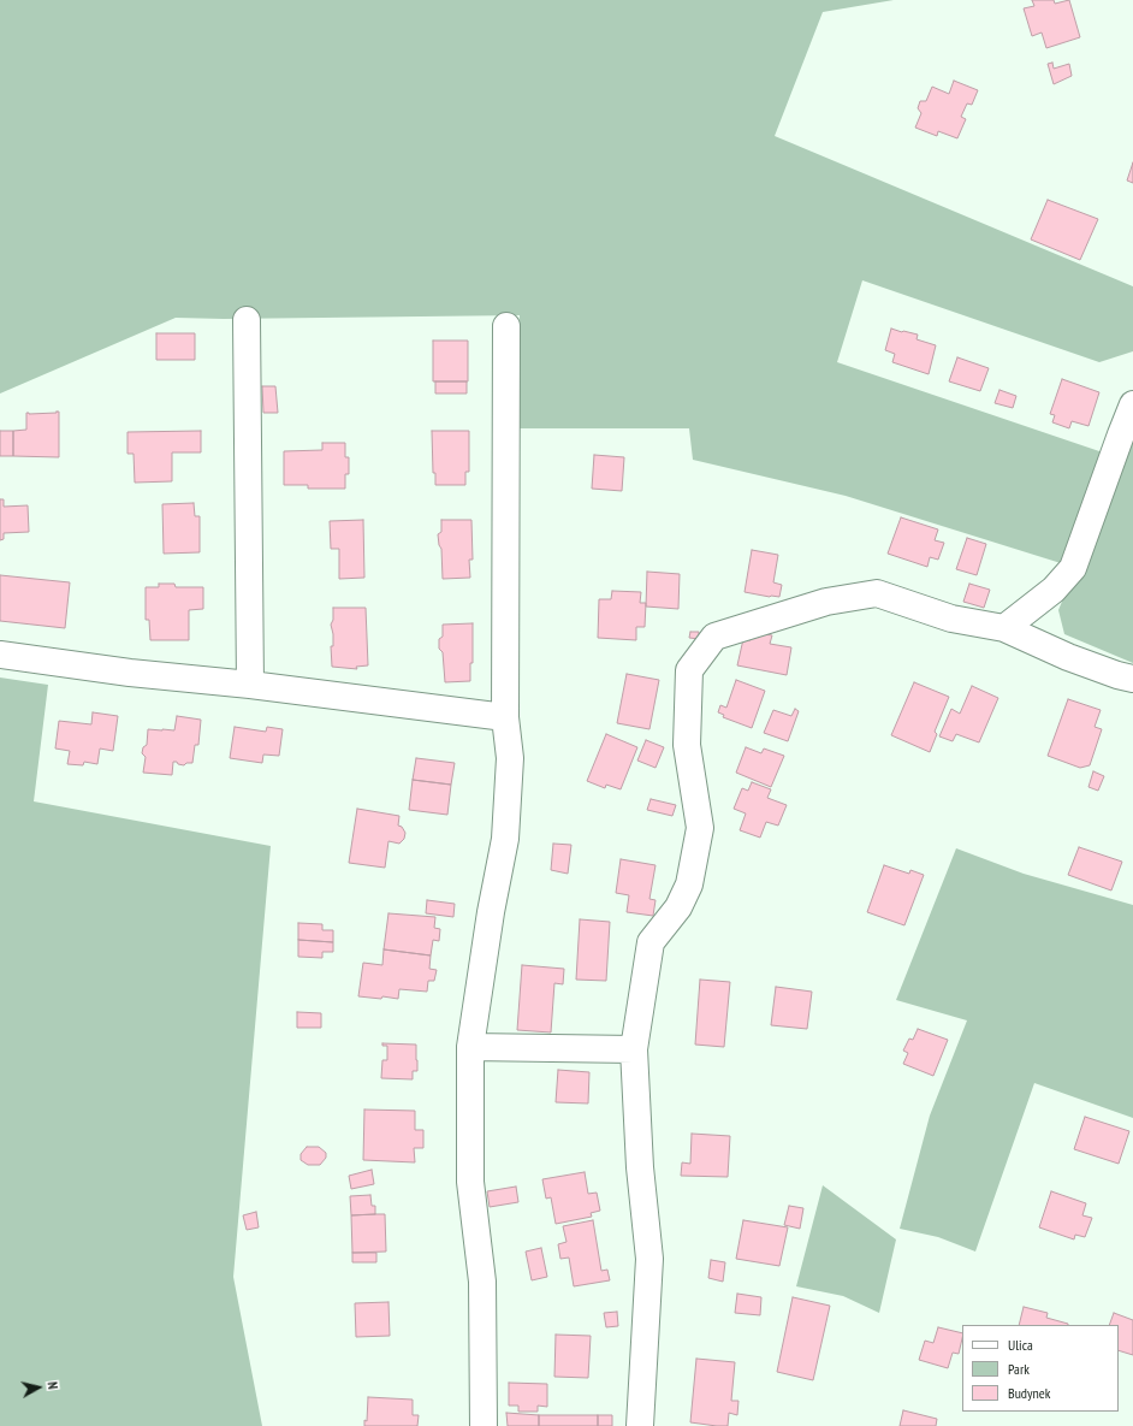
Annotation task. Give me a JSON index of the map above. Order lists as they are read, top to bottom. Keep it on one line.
{"legend":["Ulica","Park","Budynek"],"north":"right"}
